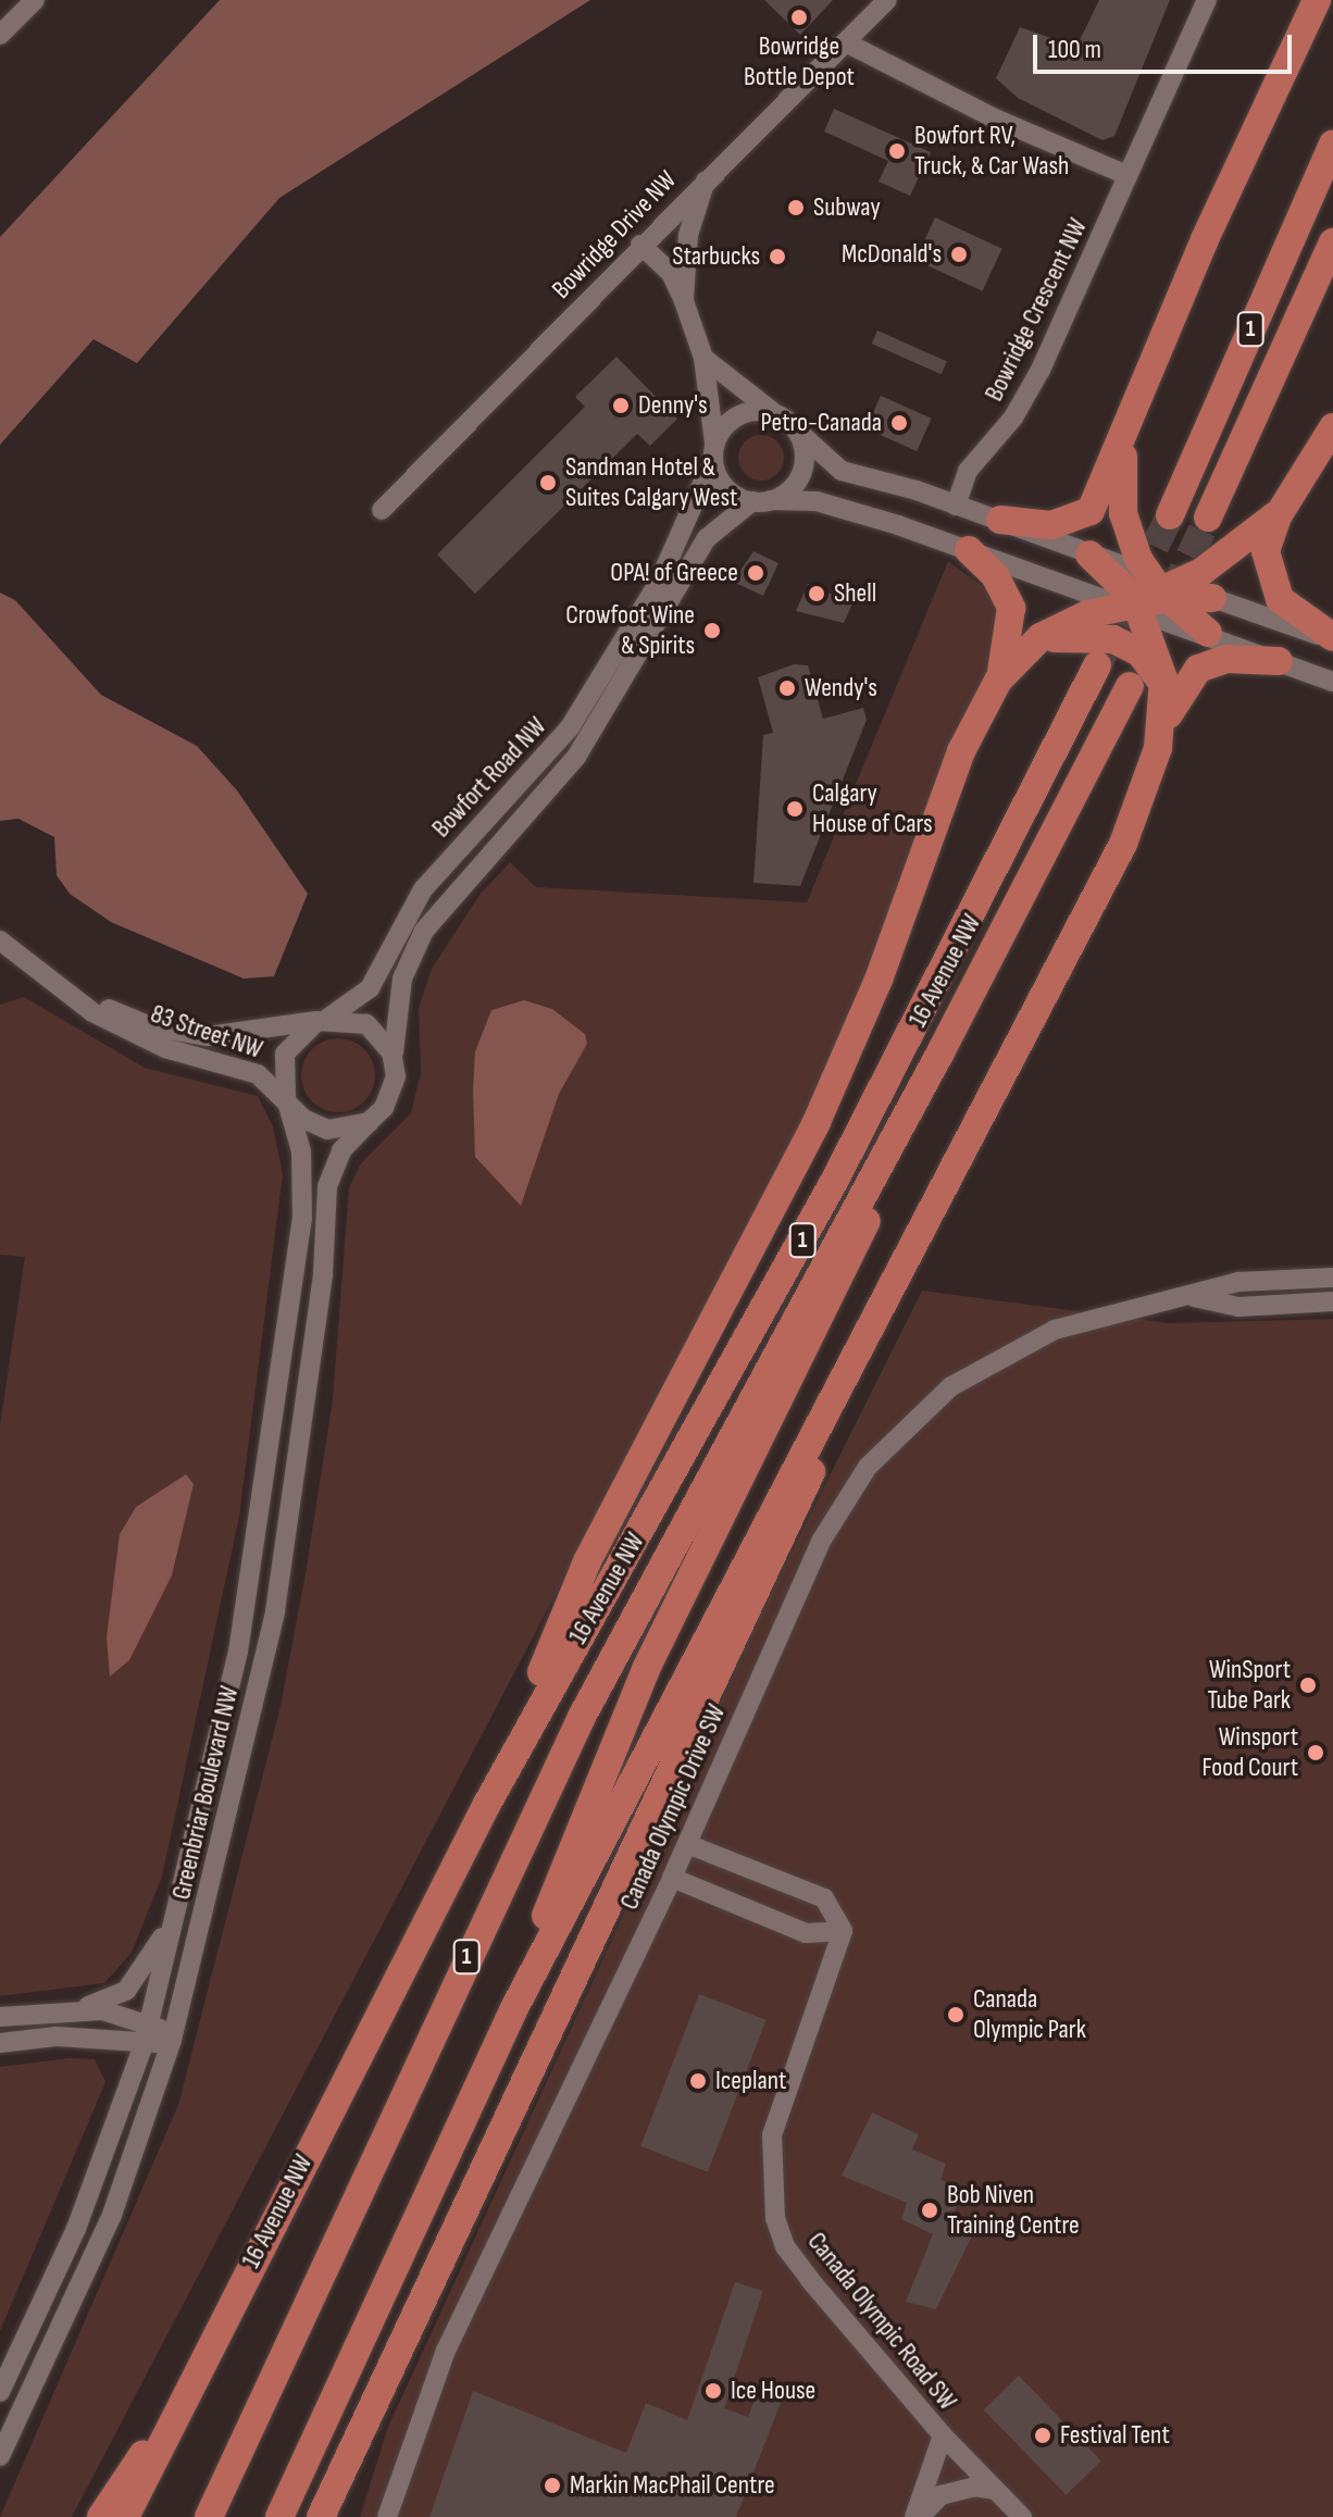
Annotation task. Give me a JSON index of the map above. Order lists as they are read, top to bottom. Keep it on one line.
{"streets":{"highway":["1","16 Avenue NW"],"street":["Bowridge Drive NW","Bowridge Crescent NW","Bowfort Road NW","83 Street NW","Greenbriar Boulevard NW","Canada Olympic Drive SW","Canada Olympic Road SW"]},"crossings":[["Bowfort Road NW","83 Street NW"],["Bowfort Road NW","Greenbriar Boulevard NW"],["83 Street NW","Greenbriar Boulevard NW"]],"places":["Bowridge Bottle Depot","Bowfort RV, Truck, & Car Wash","Subway","McDonald's","Starbucks","Denny's","Petro-Canada","Sandman Hotel & Suites Calgary West","OPA! of Greece","Shell","Crowfoot Wine & Spirits","Wendy's","Calgary House of Cars","WinSport Tube Park","Winsport Food Court","Canada Olympic Park","Iceplant","Bob Niven Training Centre","Ice House","Festival Tent","Markin MacPhail Centre"],"scale_bar":"100 m"}
